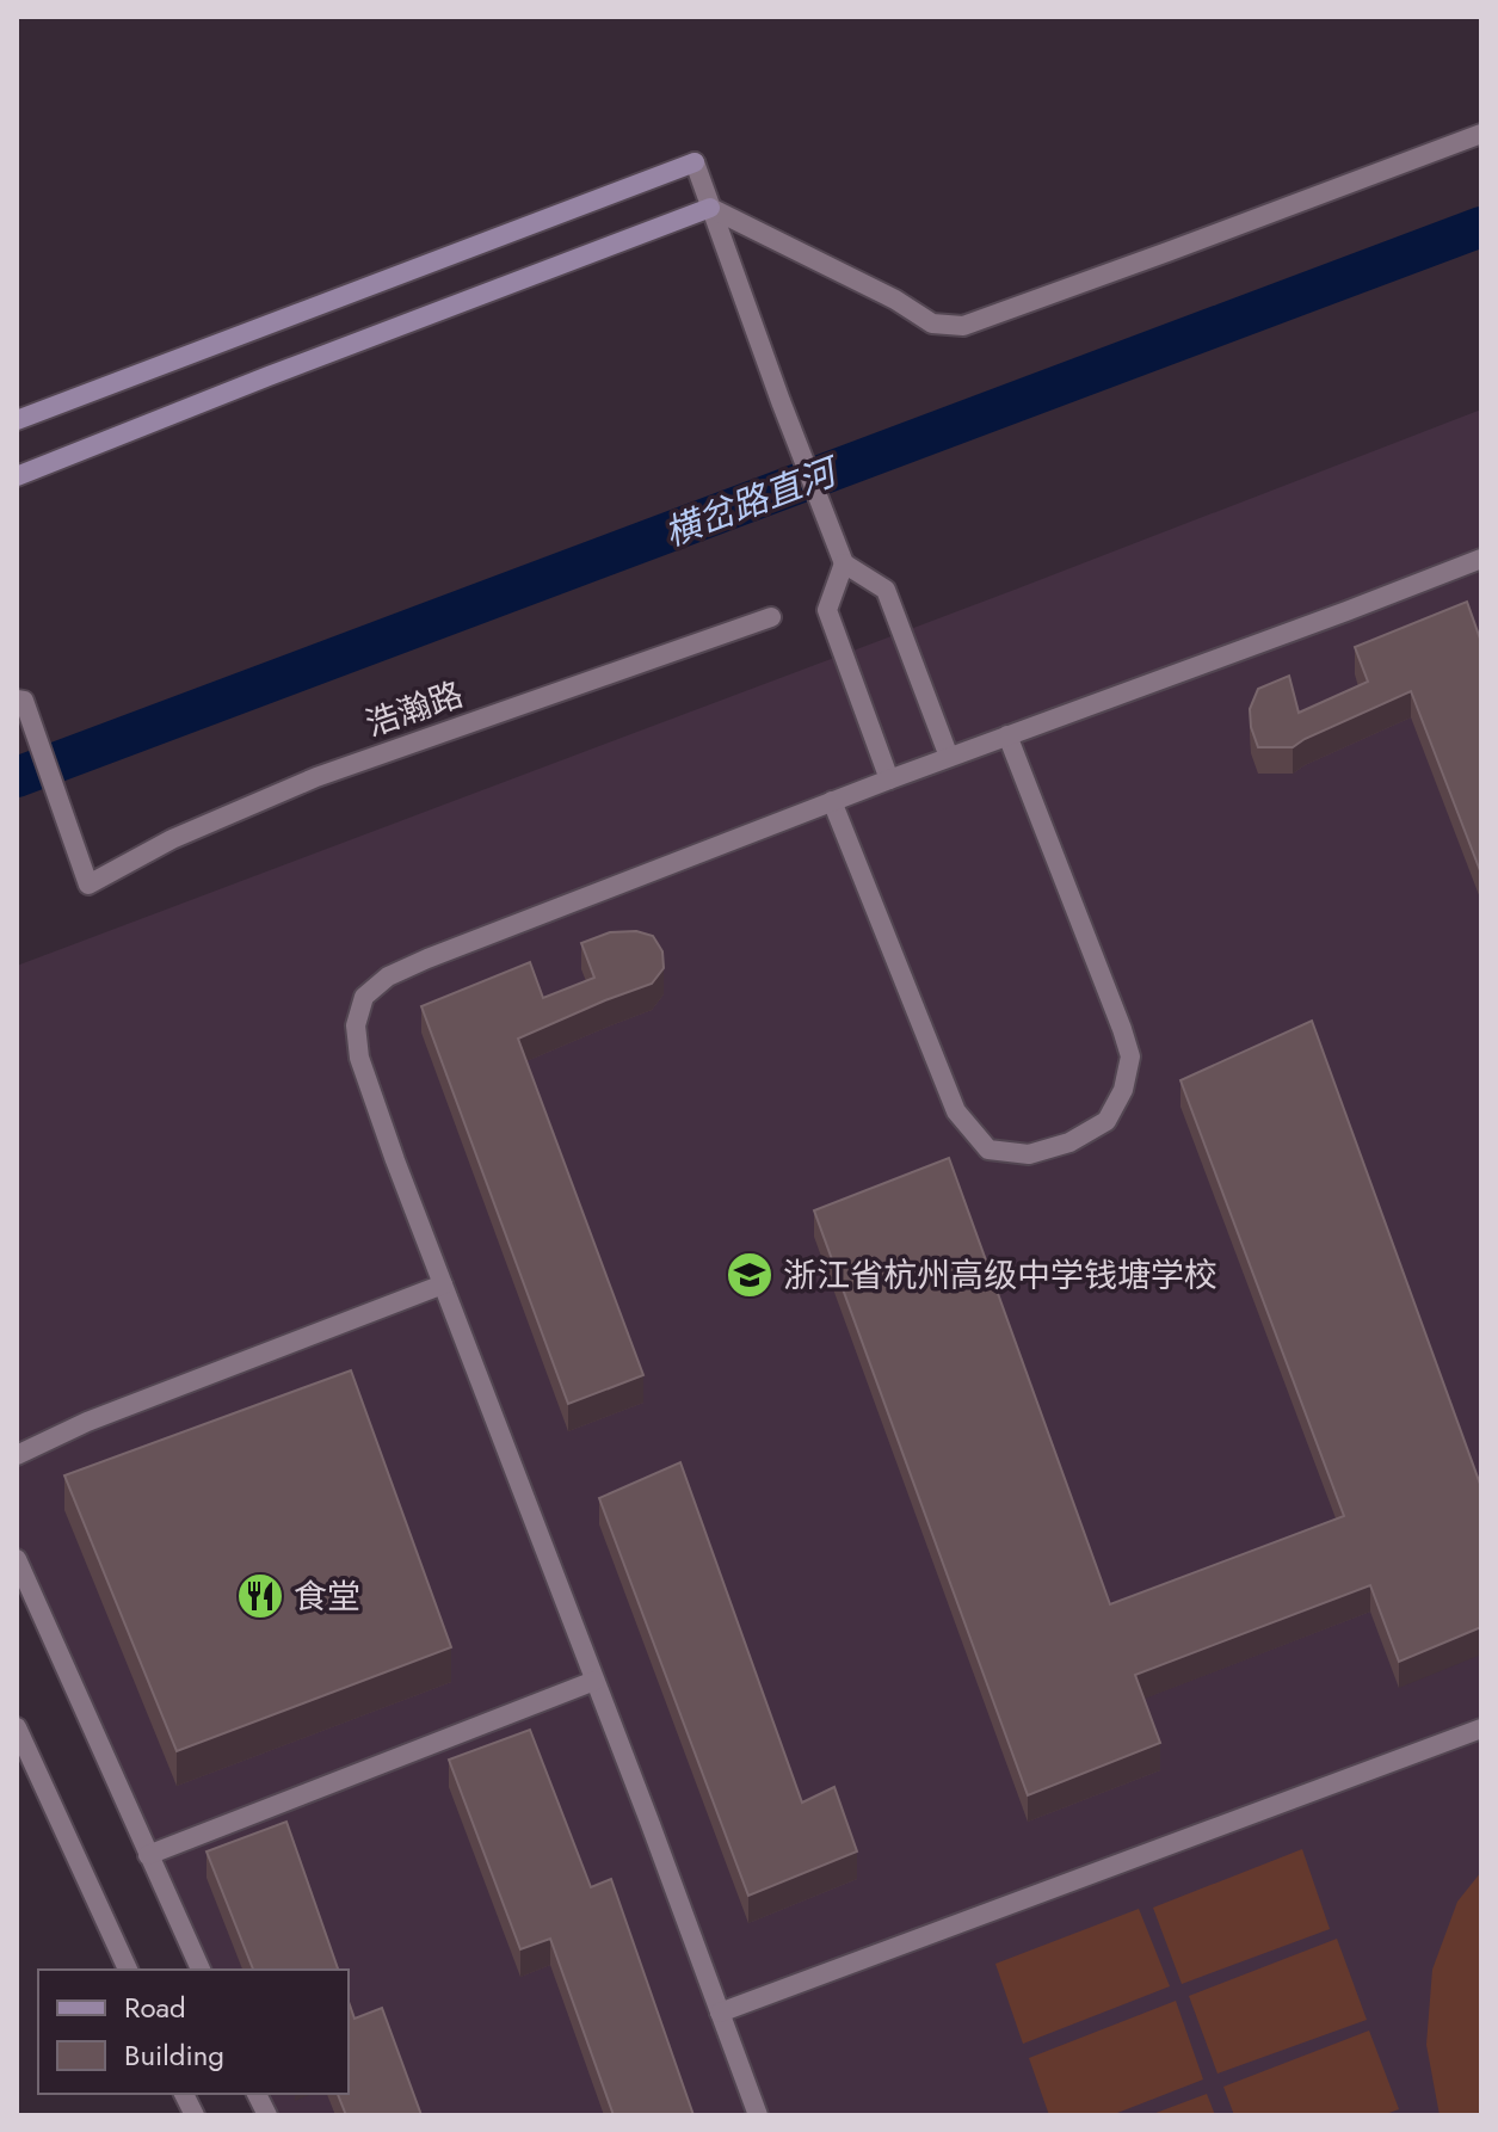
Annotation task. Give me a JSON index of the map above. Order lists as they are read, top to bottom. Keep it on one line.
{"streets":{"street":["浩瀚路"]},"water":["横岔路直河"],"places":{"school or university":["浙江省杭州高级中学钱塘学校"],"restaurant":["食堂"]},"legend":["Road","Building"]}
